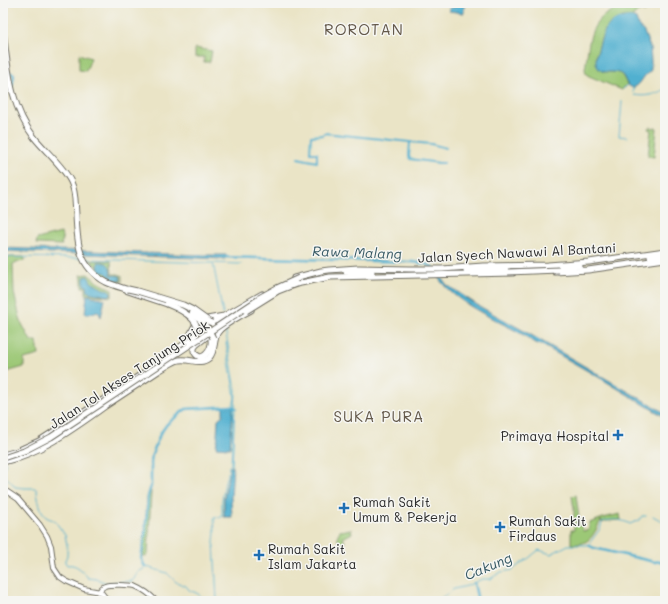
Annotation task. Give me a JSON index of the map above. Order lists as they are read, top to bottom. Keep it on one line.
{"streets":{"highway":["Jalan Syech Nawawi Al Bantani","Jalan Tol Akses Tanjung Priok"]},"districts":["ROROTAN","SUKA PURA"],"water":["Rawa Malang","Cakung"],"places":{"health":["Primaya Hospital","Rumah Sakit Umum & Pekerja","Rumah Sakit Firdaus","Rumah Sakit Islam Jakarta"]}}
